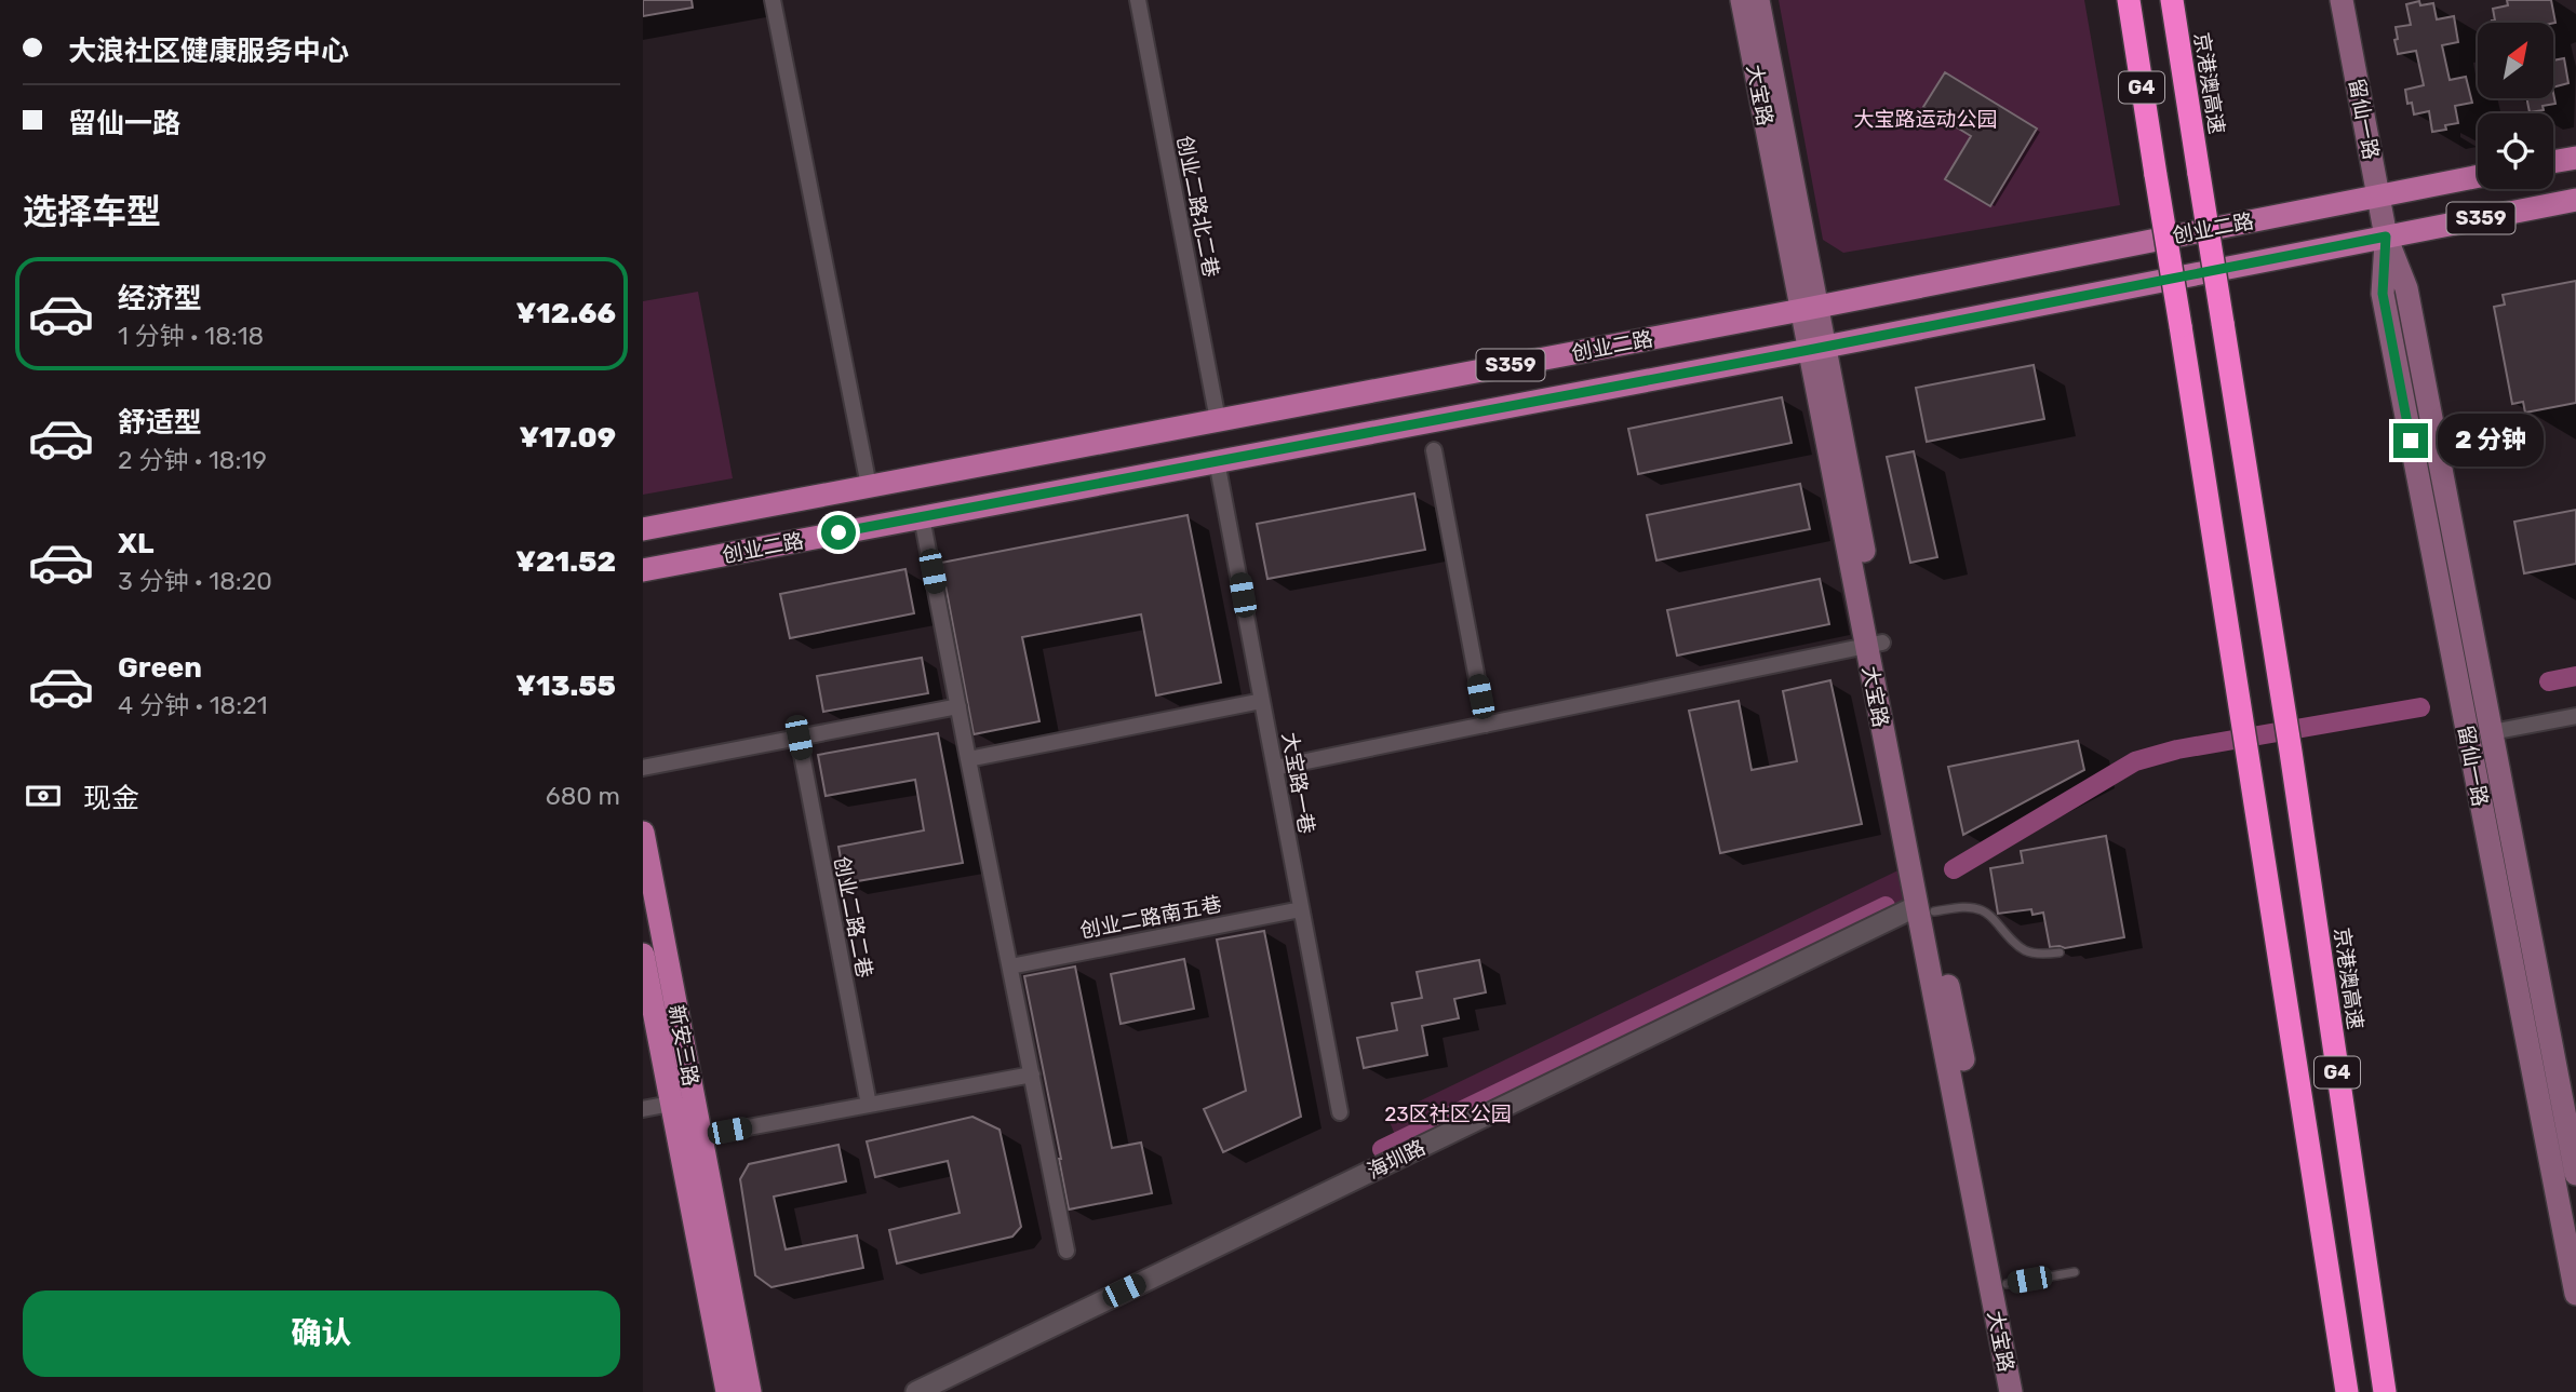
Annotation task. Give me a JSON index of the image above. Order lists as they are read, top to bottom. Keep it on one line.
{"streets":{"highway":["京港澳高速","G4"],"main road":["大宝路","留仙一路","S359","创业二路","新安三路"],"street":["创业二路北二巷","大宝路一巷","创业二路二巷","创业二路南五巷","海圳路"]},"crossings":[["大宝路","创业二路"],["大宝路","海圳路"],["留仙一路","创业二路"],["创业二路北二巷","创业二路"],["创业二路","大宝路一巷"],["大宝路一巷","创业二路南五巷"]],"parks":["大宝路运动公园","23区社区公园"],"north":"top right","page":{"banner":["大浪社区健康服务中心","留仙一路"],"heading":"选择车型","list":[{"name":"经济型","note":"1 分钟 · 18:18","value":"¥12.66"},{"name":"舒适型","note":"2 分钟 · 18:19","value":"¥17.09"},{"name":"XL","note":"3 分钟 · 18:20","value":"¥21.52"},{"name":"Green","note":"4 分钟 · 18:21","value":"¥13.55"}],"bubble":"2 分钟","pay":["现金","680 m"],"buttons":"确认"}}
